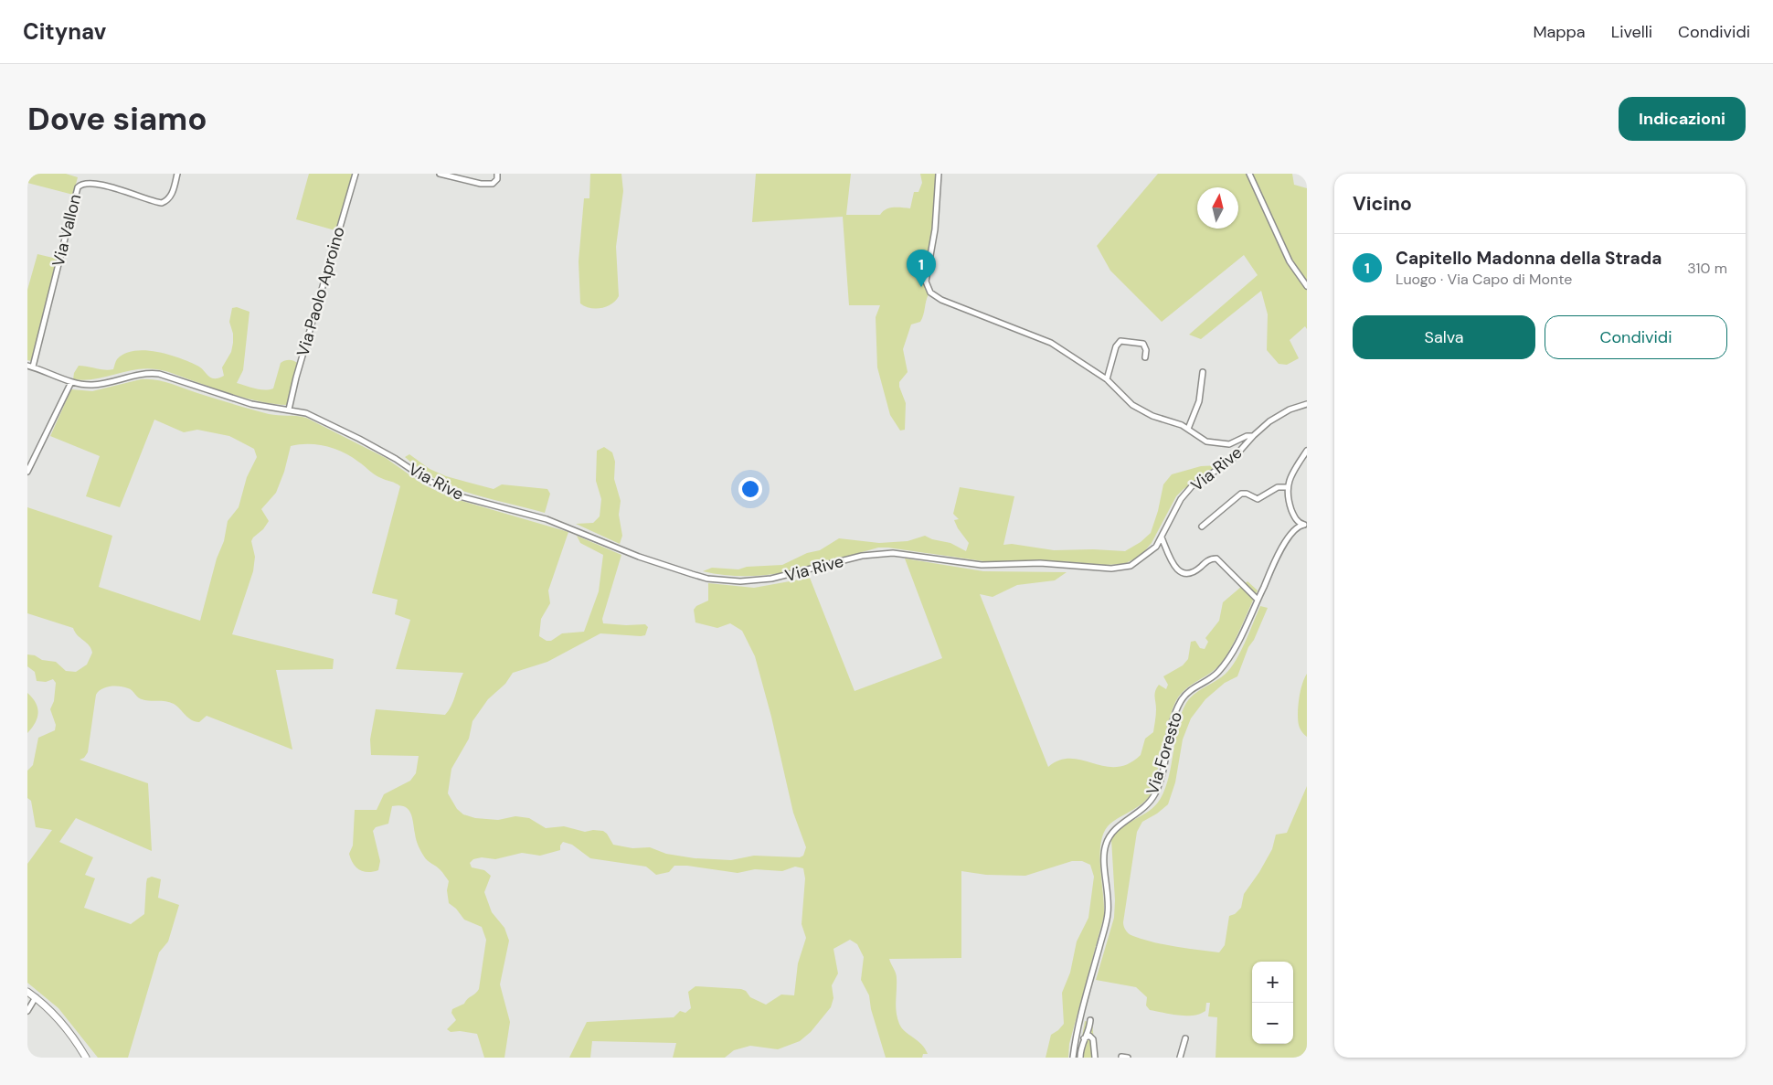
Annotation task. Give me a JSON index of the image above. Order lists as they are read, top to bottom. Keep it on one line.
{"streets":{"street":["Via Vallon","Via Paolo Aproino","Via Rive","Via Foresto"]},"crossings":[["Via Vallon","Via Rive"],["Via Paolo Aproino","Via Rive"]],"north":"top","page":{"header":"Citynav","nav":["Mappa","Livelli","Condividi"],"buttons":["Indicazioni",["Salva","Condividi"]],"title":"Dove siamo","heading":"Vicino","list":[{"mark":"1","name":"Capitello Madonna della Strada","note":"Luogo · Via Capo di Monte","value":"310 m"}],"pins":"1","map_buttons":["+","−"]}}
